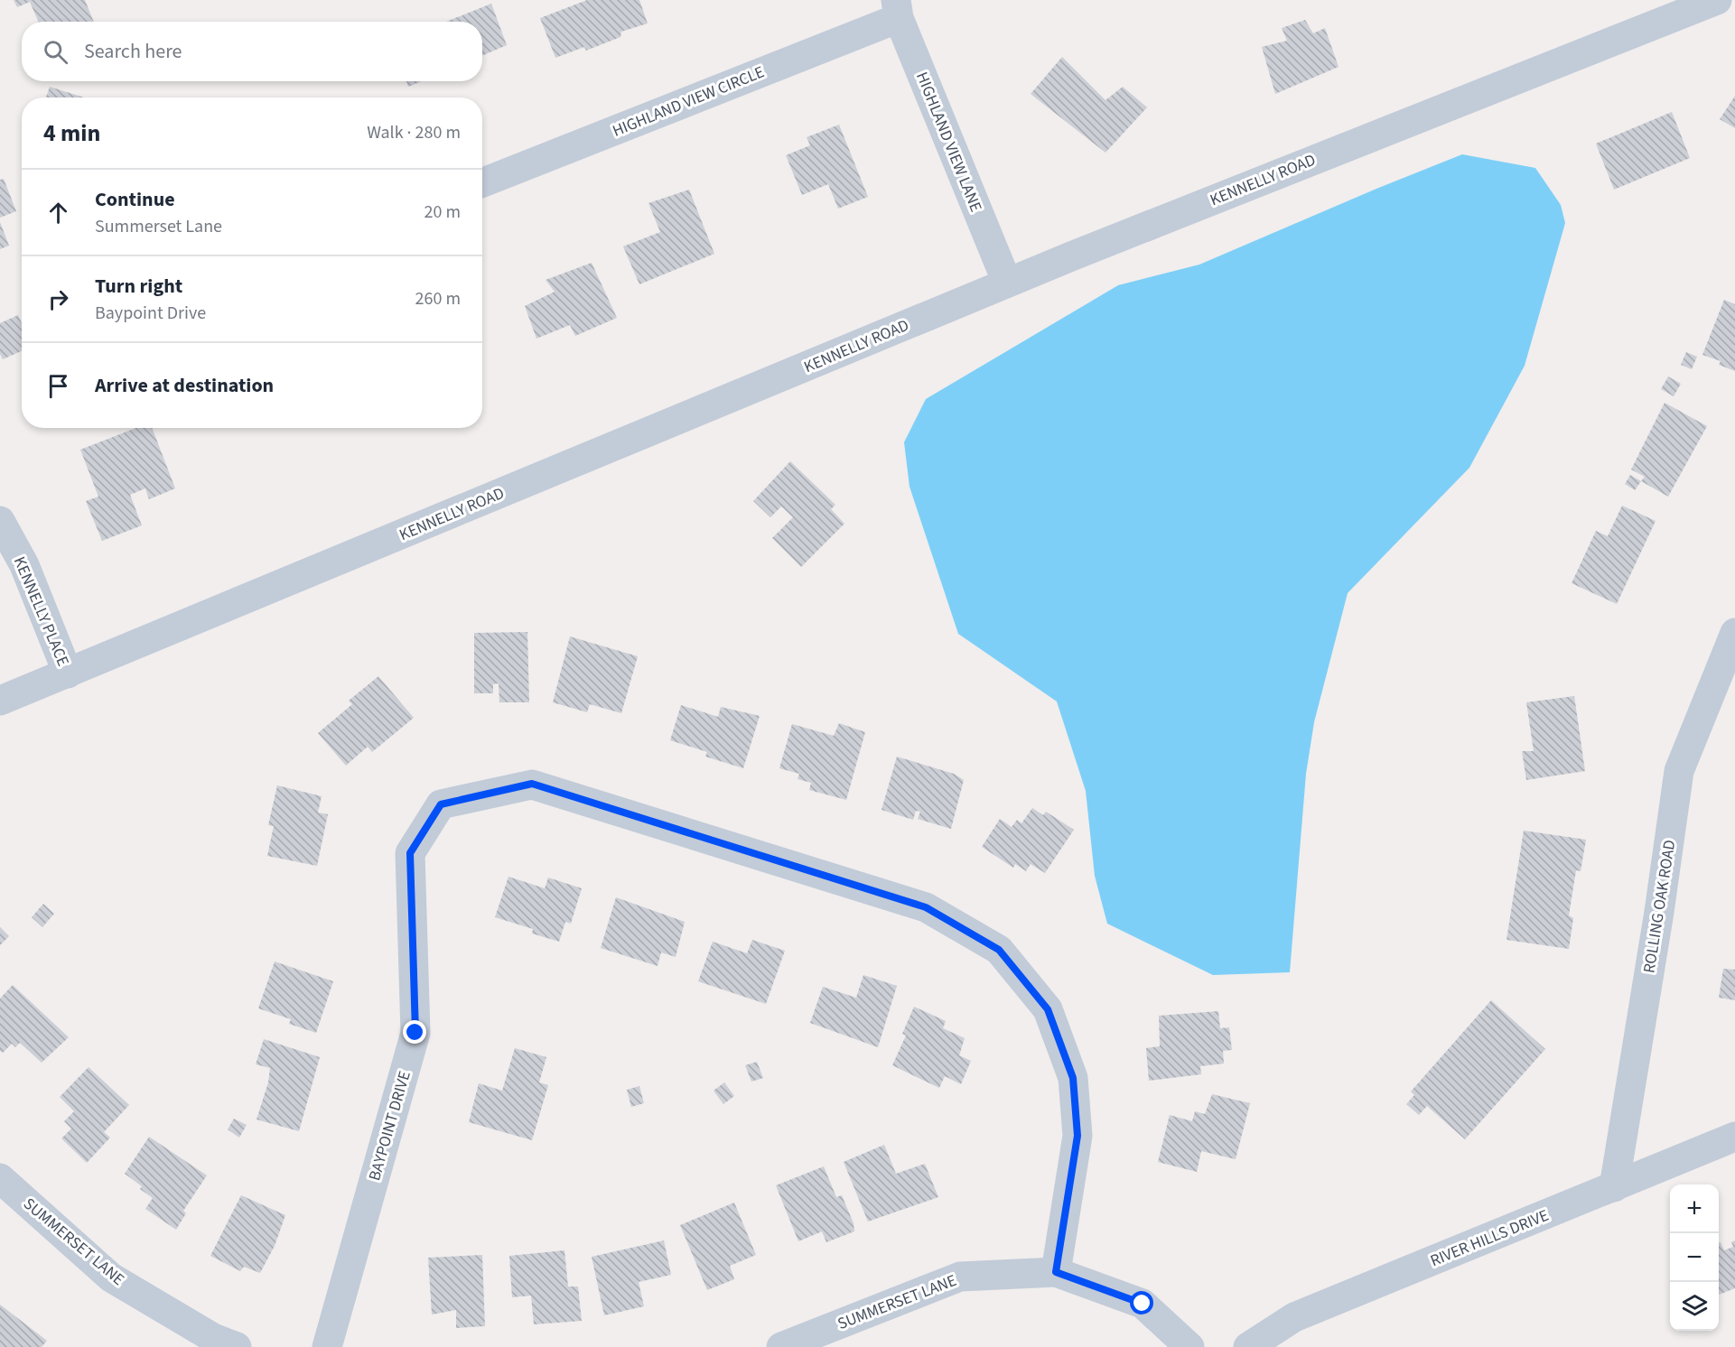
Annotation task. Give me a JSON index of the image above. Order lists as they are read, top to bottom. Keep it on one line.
{"streets":{"street":["HIGHLAND VIEW CIRCLE","HIGHLAND VIEW LANE","KENNELLY ROAD","KENNELLY PLACE","ROLLING OAK ROAD","BAYPOINT DRIVE","RIVER HILLS DRIVE","SUMMERSET LANE"]},"crossings":[["HIGHLAND VIEW CIRCLE","HIGHLAND VIEW LANE"],["HIGHLAND VIEW LANE","KENNELLY ROAD"],["KENNELLY ROAD","KENNELLY PLACE"],["ROLLING OAK ROAD","RIVER HILLS DRIVE"],["BAYPOINT DRIVE","SUMMERSET LANE"]],"page":{"search":"Search here","heading":["4 min","Walk · 280 m"],"list":[["Continue","Summerset Lane","20 m"],["Turn right","Baypoint Drive","260 m"],"Arrive at destination"],"map_buttons":["+","−"]}}
